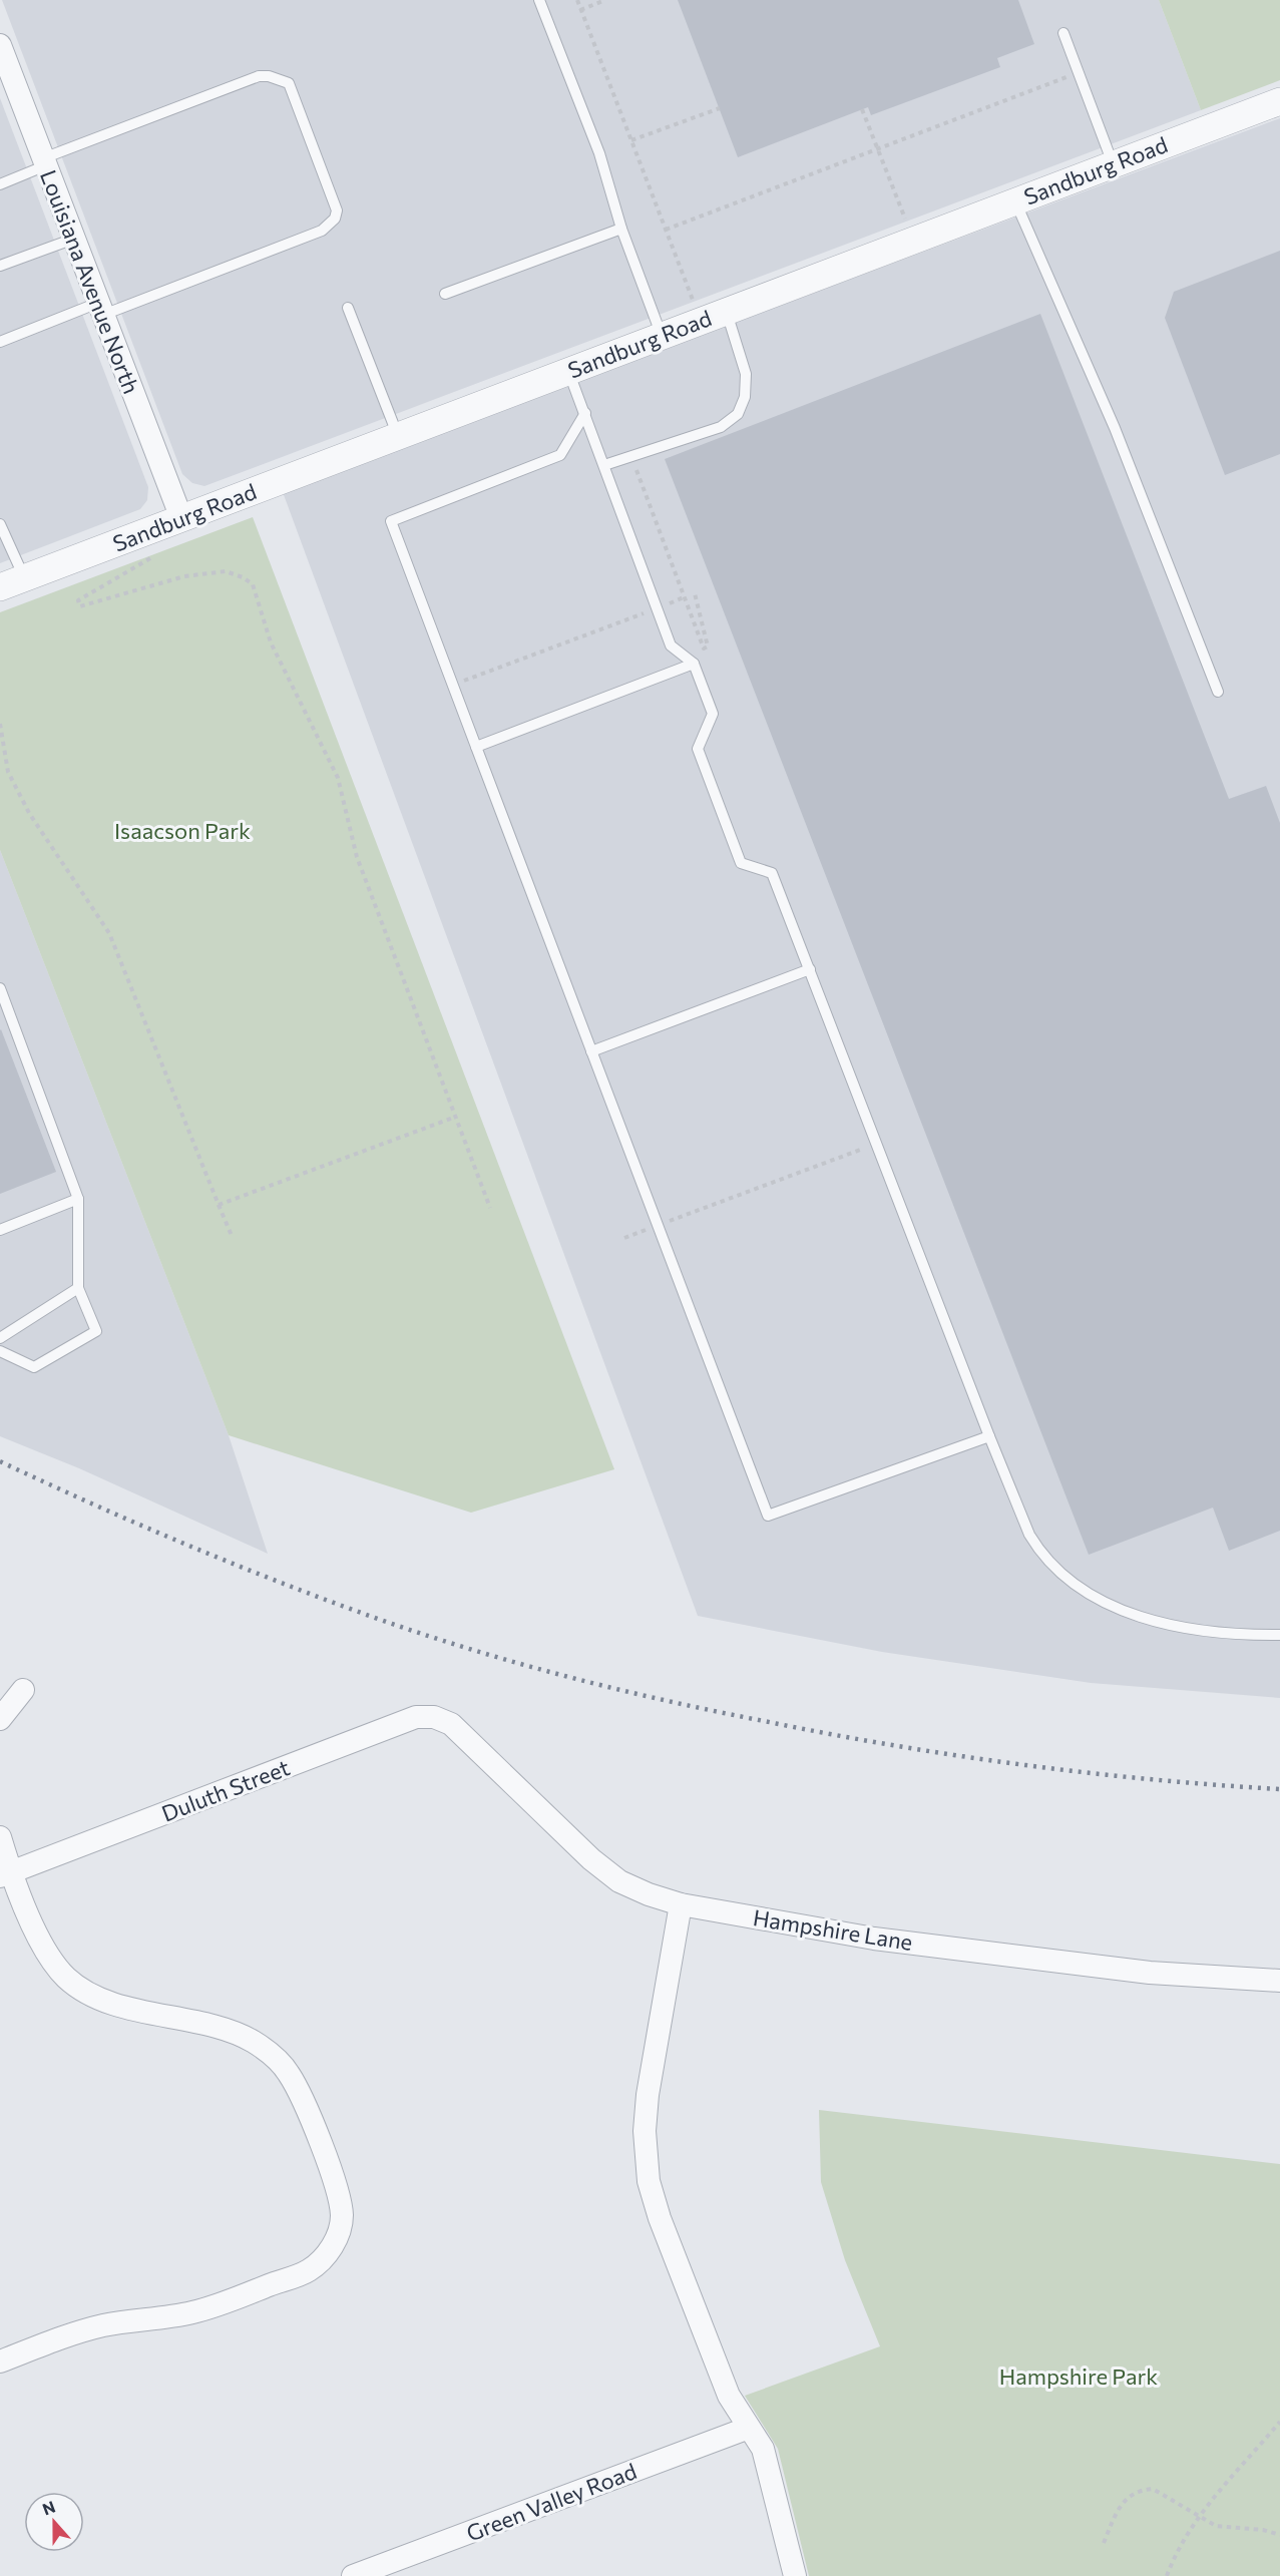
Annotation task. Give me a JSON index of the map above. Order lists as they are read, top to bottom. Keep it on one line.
{"streets":{"street":["Sandburg Road","Louisiana Avenue North","Duluth Street","Hampshire Lane","Green Valley Road"]},"crossings":[["Sandburg Road","Louisiana Avenue North"],["Duluth Street","Hampshire Lane"]],"parks":["Isaacson Park","Hampshire Park"],"north":"top"}
